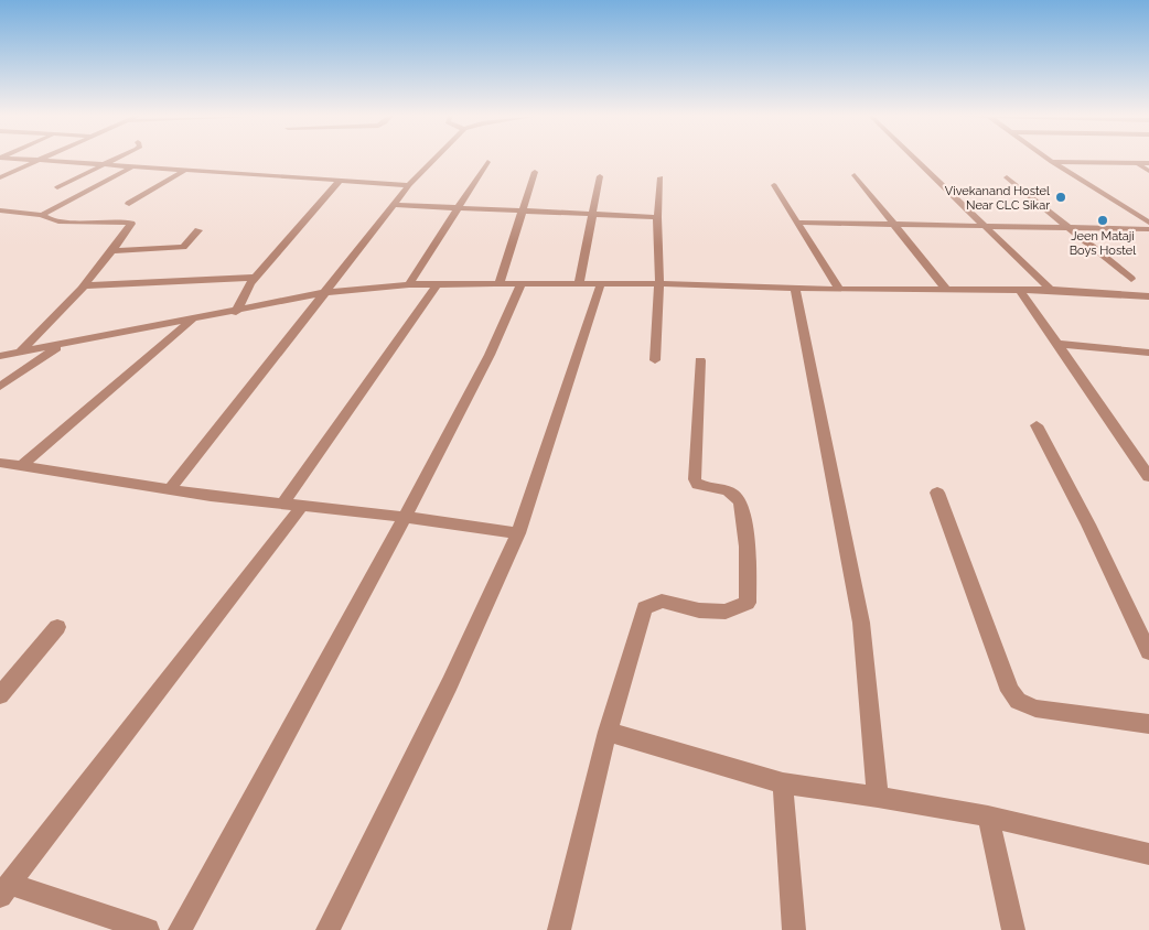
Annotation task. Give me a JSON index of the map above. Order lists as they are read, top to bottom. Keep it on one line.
{"places":["Vivekanand Hostel Near CLC Sikar","Jeen Mataji Boys Hostel"]}
